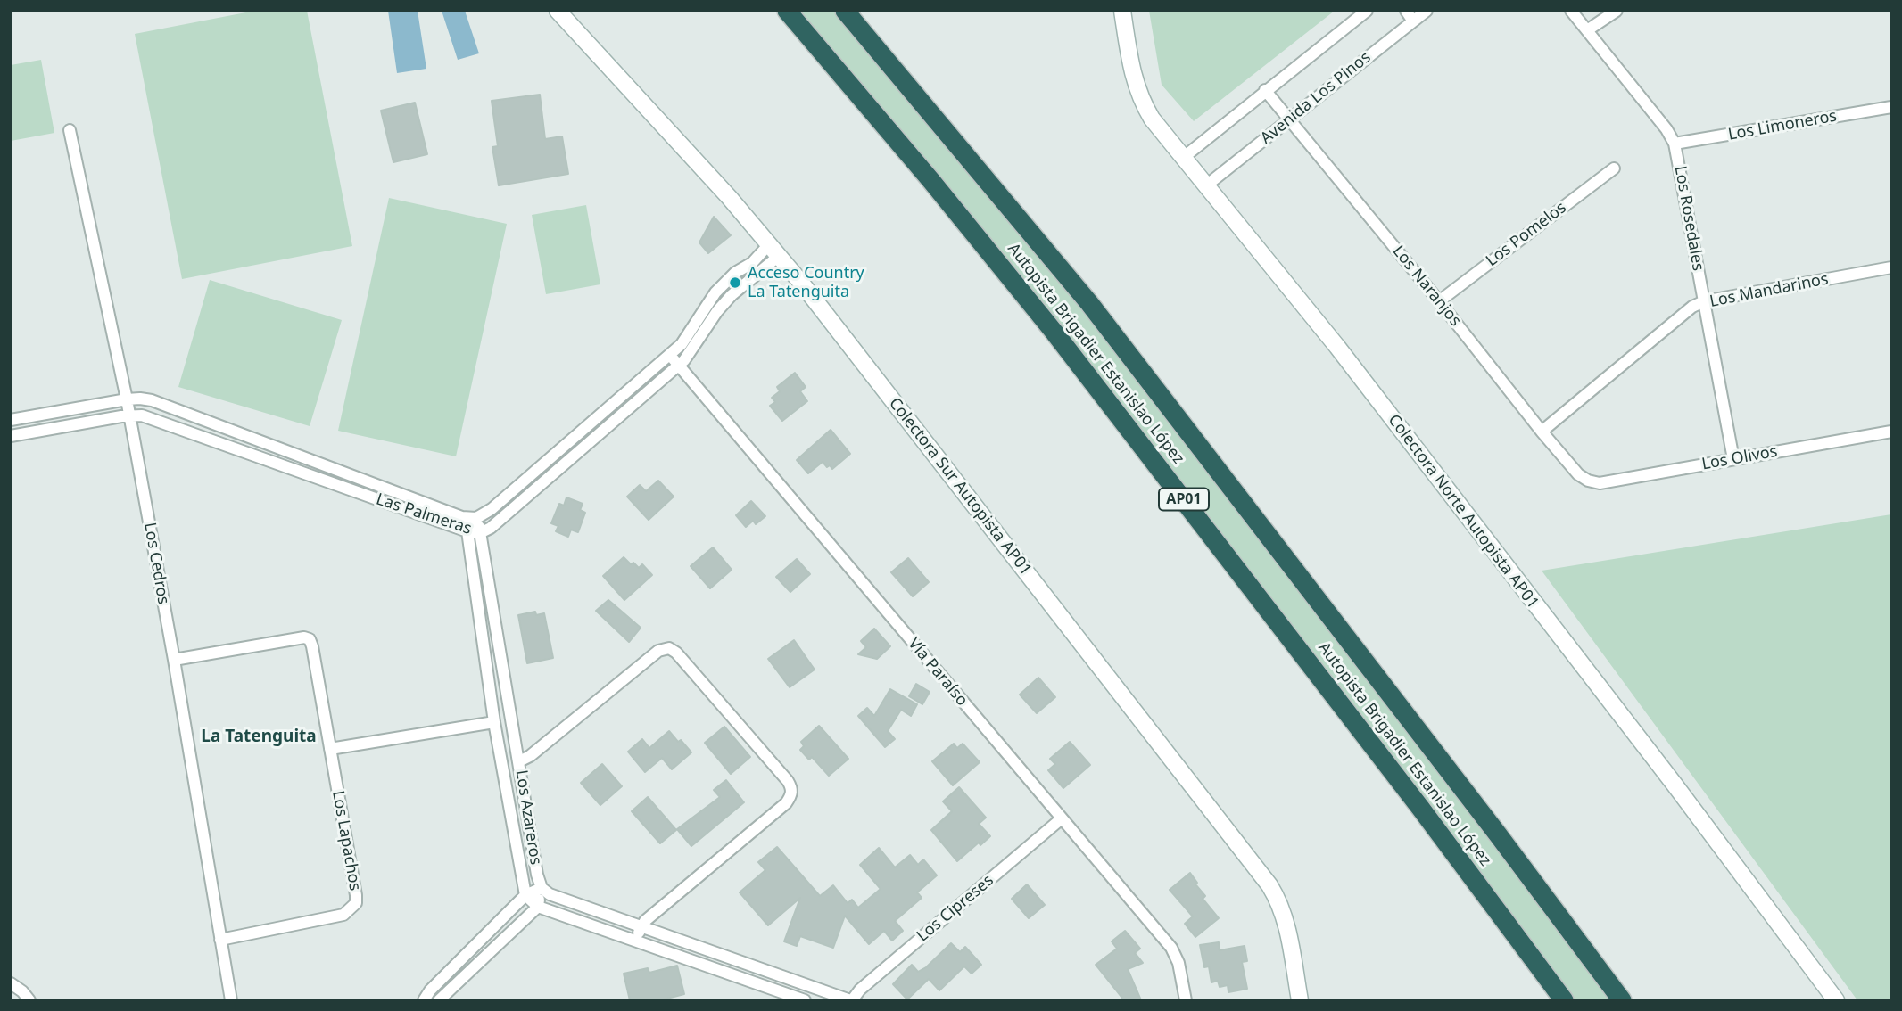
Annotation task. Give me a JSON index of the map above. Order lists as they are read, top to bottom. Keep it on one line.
{"streets":{"highway":["Autopista Brigadier Estanislao López","AP01"],"main road":["Colectora Sur Autopista AP01","Colectora Norte Autopista AP01"],"street":["Avenida Los Pinos","Los Limoneros","Los Rosedales","Los Pomelos","Los Naranjos","Los Mandarinos","Los Olivos","Las Palmeras","Los Cedros","Vía Paraíso","Los Azareros","Los Lapachos","Los Cipreses"]},"crossings":[["Avenida Los Pinos","Los Naranjos"],["Avenida Los Pinos","Colectora Norte Autopista AP01"],["Los Limoneros","Los Rosedales"],["Los Rosedales","Los Mandarinos"],["Los Rosedales","Los Olivos"],["Los Pomelos","Los Naranjos"],["Los Naranjos","Los Mandarinos"],["Los Naranjos","Los Olivos"],["Colectora Sur Autopista AP01","Las Palmeras"],["Las Palmeras","Los Cedros"],["Las Palmeras","Vía Paraíso"],["Las Palmeras","Los Azareros"],["Los Cedros","Los Lapachos"],["Vía Paraíso","Los Cipreses"]],"districts":["La Tatenguita"],"places":["Acceso Country La Tatenguita"]}
